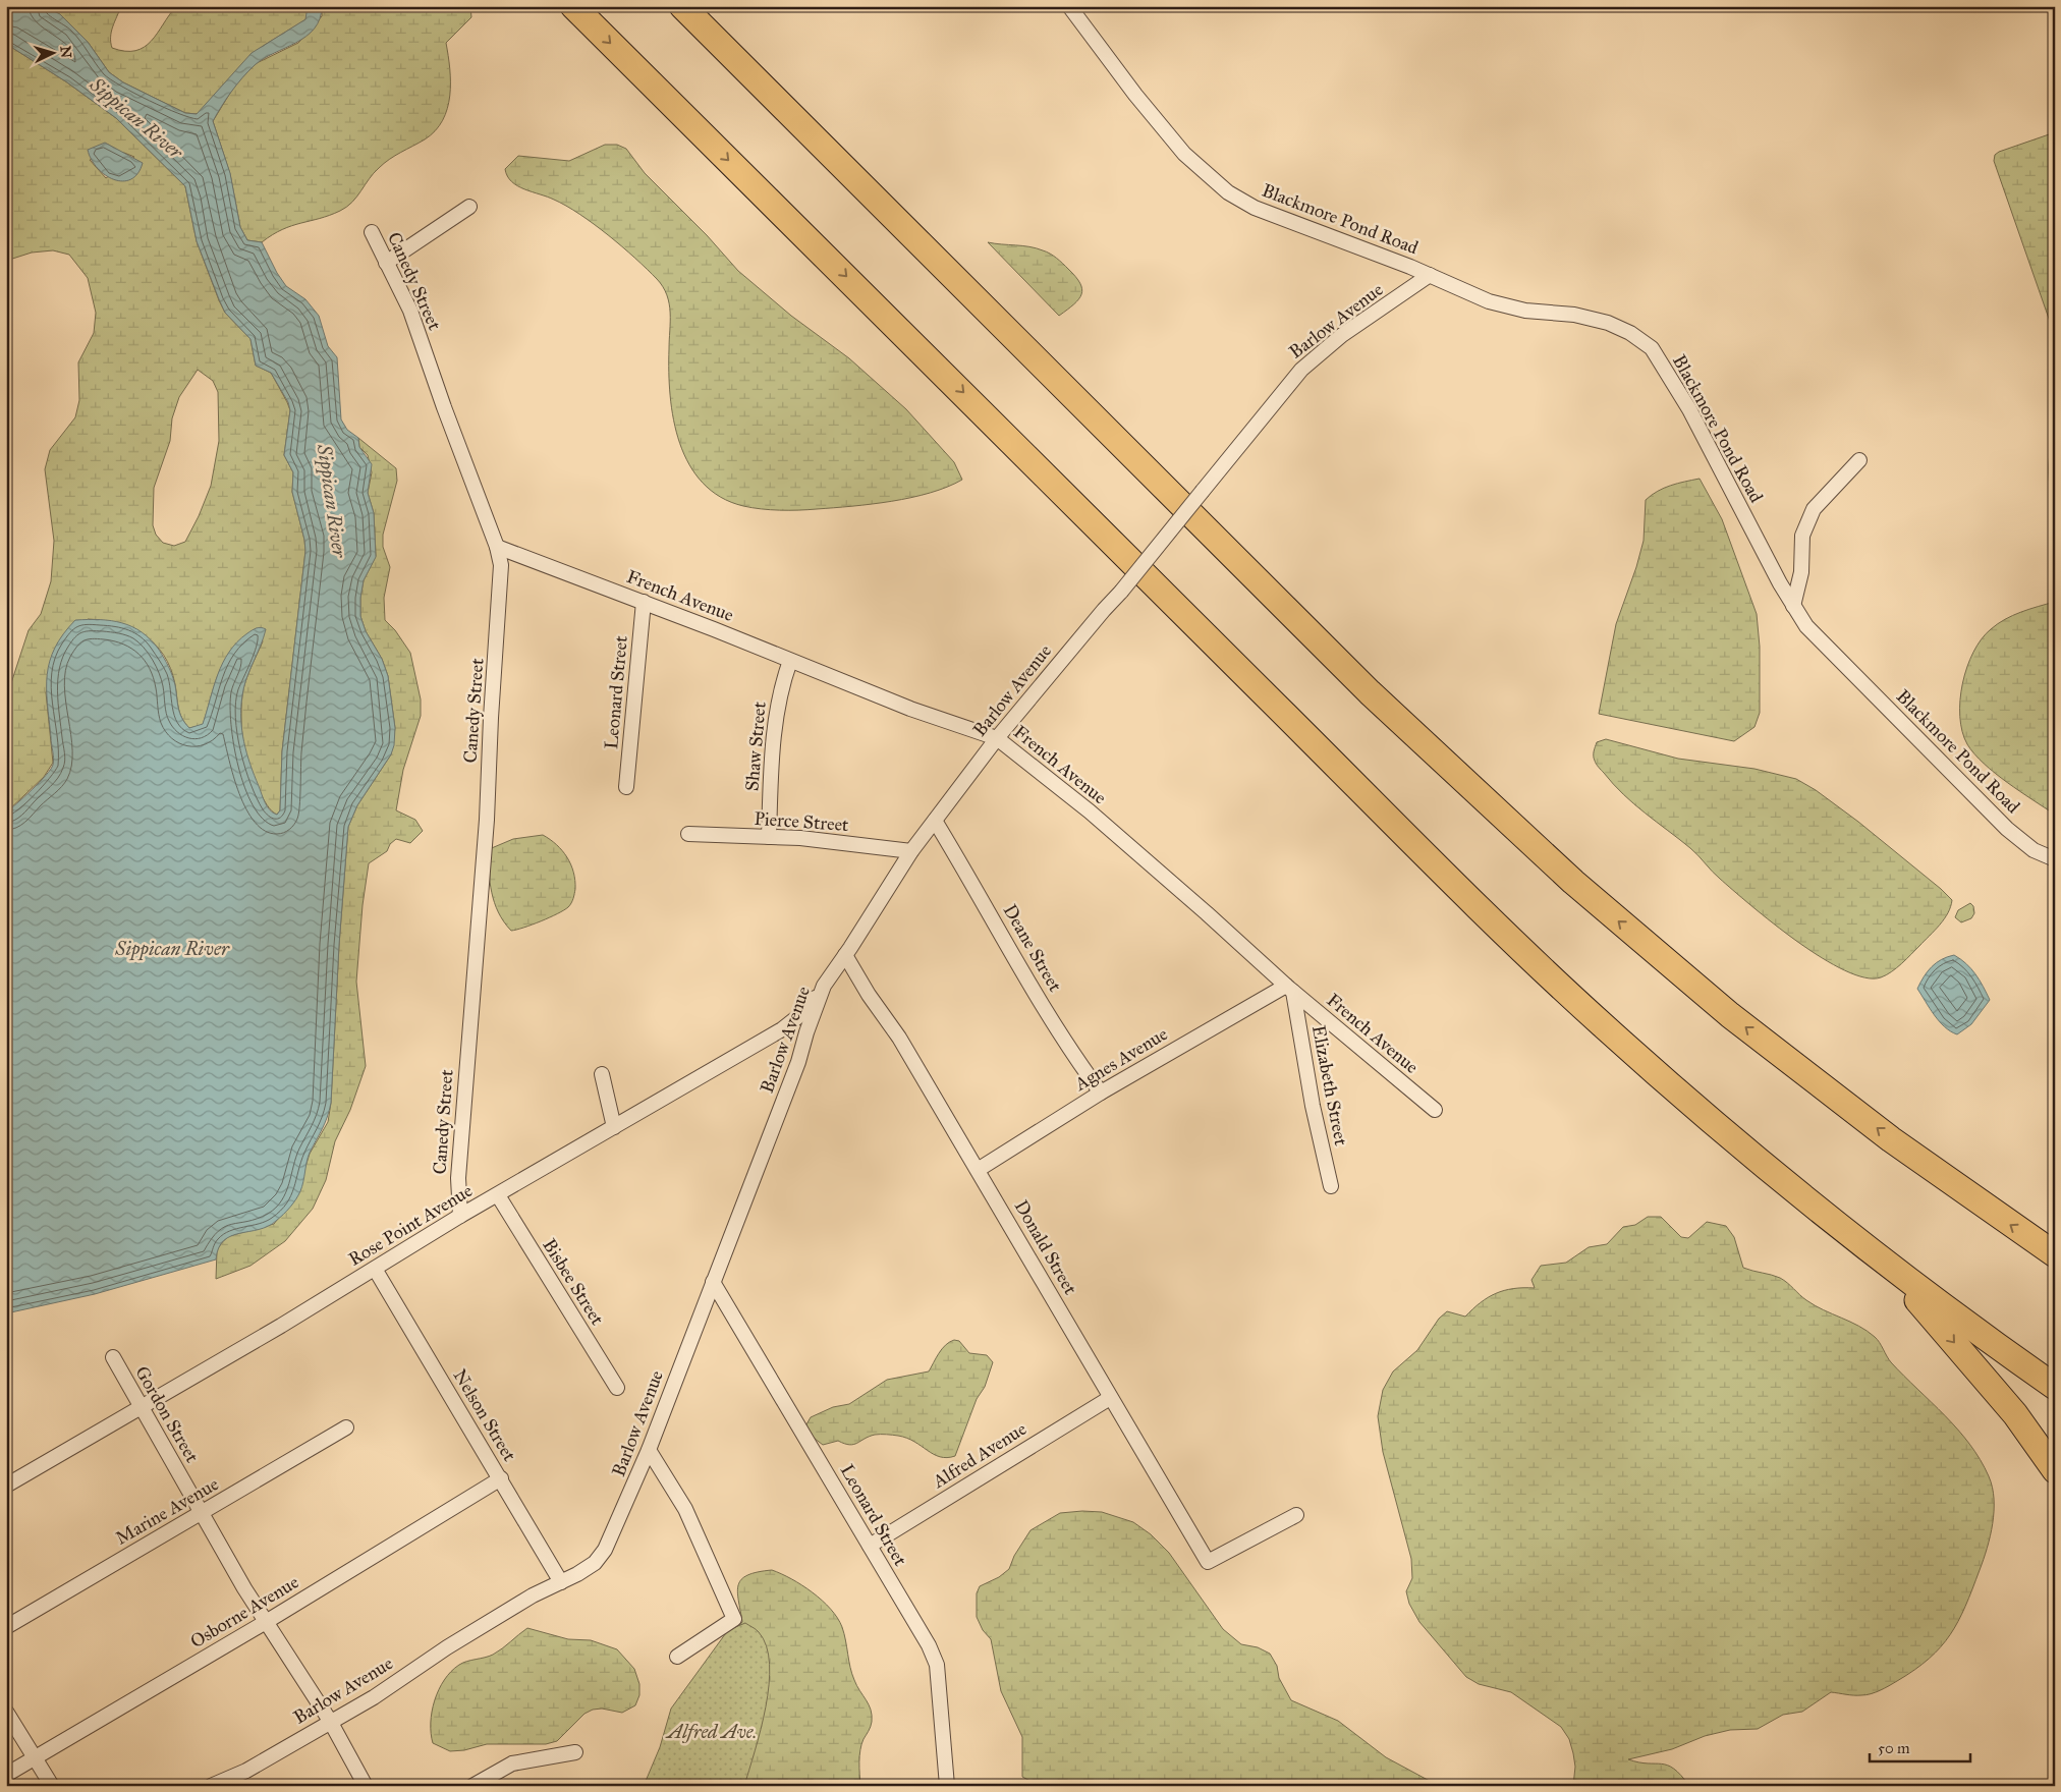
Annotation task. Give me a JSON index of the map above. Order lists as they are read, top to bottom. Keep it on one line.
{"streets":{"street":["Blackmore Pond Road","Canedy Street","Barlow Avenue","French Avenue","Leonard Street","Shaw Street","Pierce Street","Deane Street","Agnes Avenue","Elizabeth Street","Rose Point Avenue","Donald Street","Bisbee Street","Gordon Street","Nelson Street","Alfred Avenue","Marine Avenue","Osborne Avenue"]},"crossings":[["Blackmore Pond Road","Barlow Avenue"],["Canedy Street","French Avenue"],["Canedy Street","Rose Point Avenue"],["Barlow Avenue","French Avenue"],["Barlow Avenue","Leonard Street"],["Barlow Avenue","Pierce Street"],["Barlow Avenue","Deane Street"],["Barlow Avenue","Rose Point Avenue"],["Barlow Avenue","Donald Street"],["Barlow Avenue","Gordon Street"],["Barlow Avenue","Nelson Street"],["French Avenue","Leonard Street"],["French Avenue","Shaw Street"],["French Avenue","Agnes Avenue"],["French Avenue","Elizabeth Street"],["Leonard Street","Alfred Avenue"],["Shaw Street","Pierce Street"],["Deane Street","Agnes Avenue"],["Agnes Avenue","Elizabeth Street"],["Agnes Avenue","Donald Street"],["Rose Point Avenue","Bisbee Street"],["Rose Point Avenue","Gordon Street"],["Rose Point Avenue","Nelson Street"],["Donald Street","Alfred Avenue"],["Gordon Street","Marine Avenue"],["Gordon Street","Osborne Avenue"],["Nelson Street","Osborne Avenue"]],"water":["Sippican River"],"parks":["Alfred Ave."],"scale_bar":"50 m","north":"right"}
